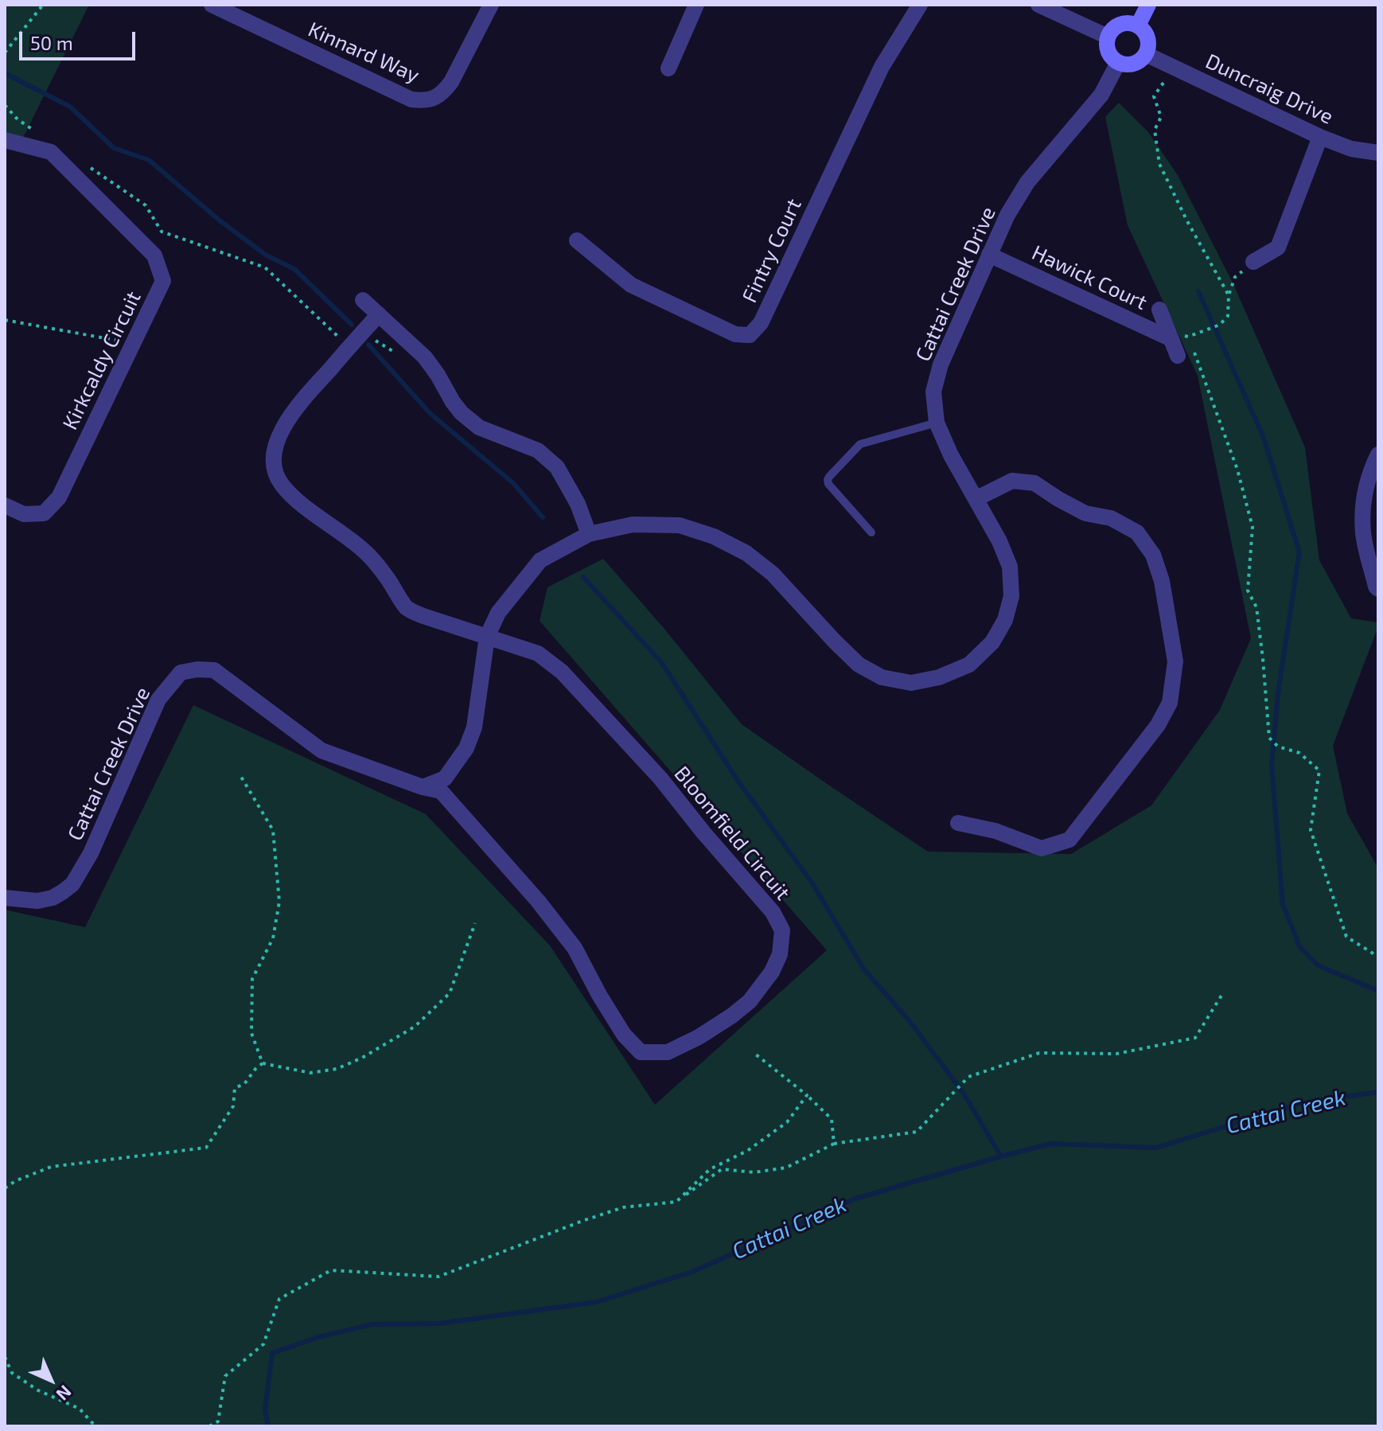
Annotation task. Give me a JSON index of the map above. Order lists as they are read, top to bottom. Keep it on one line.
{"streets":{"street":["Kinnard Way","Duncraig Drive","Fintry Court","Hawick Court","Cattai Creek Drive","Kirkcaldy Circuit","Bloomfield Circuit"]},"crossings":[["Duncraig Drive","Cattai Creek Drive"],["Hawick Court","Cattai Creek Drive"],["Cattai Creek Drive","Bloomfield Circuit"]],"water":["Cattai Creek"],"scale_bar":"50 m","north":"bottom right"}
